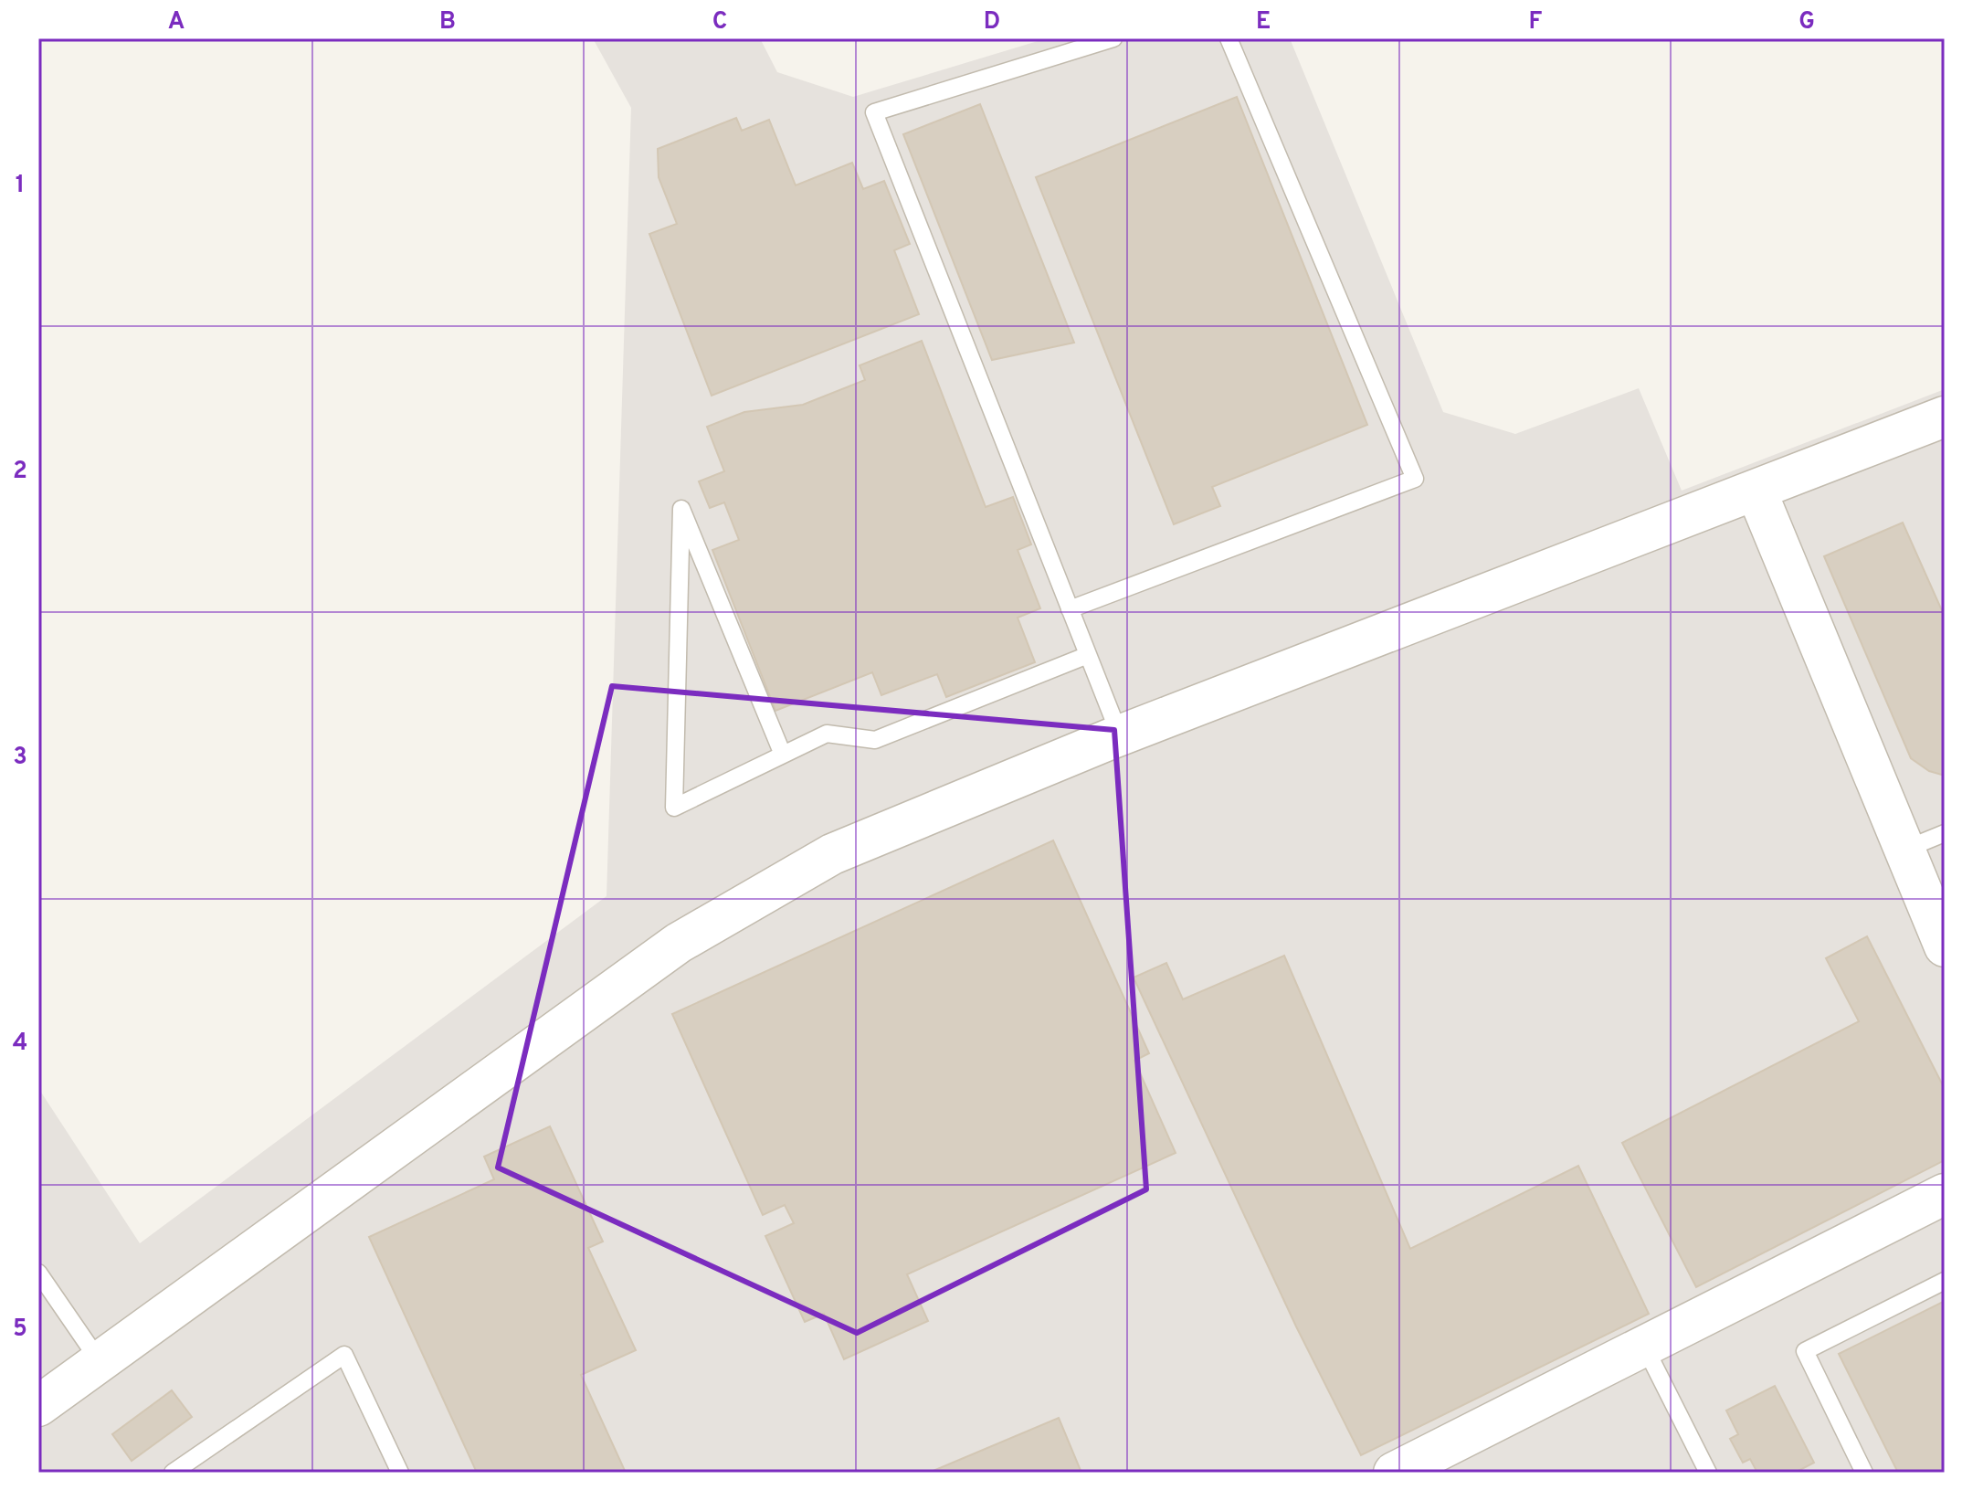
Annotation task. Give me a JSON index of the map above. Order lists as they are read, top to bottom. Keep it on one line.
{"grid":{"columns":["A","B","C","D","E","F","G"],"rows":["1","2","3","4","5"]}}
